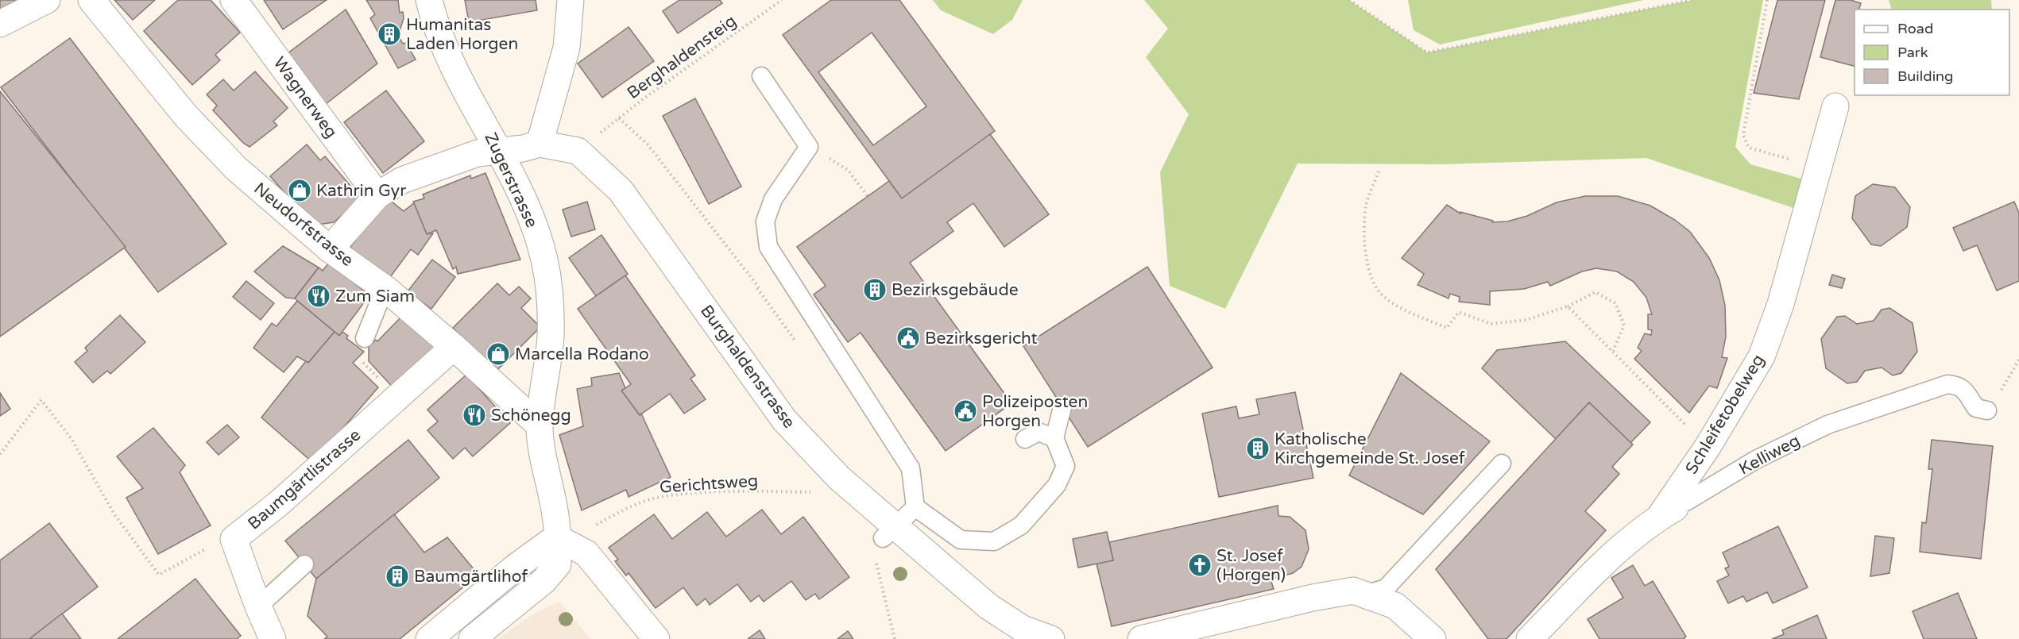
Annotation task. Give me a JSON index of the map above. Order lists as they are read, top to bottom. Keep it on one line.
{"streets":{"street":["Wagnerweg","Zugerstrasse","Neudorfstrasse","Burghaldenstrasse","Schleifetobelweg","Kelliweg","Baumgärtlistrasse"],"path":["Berghaldensteig","Gerichtsweg"]},"crossings":[["Wagnerweg","Burghaldenstrasse"],["Zugerstrasse","Neudorfstrasse"],["Zugerstrasse","Burghaldenstrasse"],["Neudorfstrasse","Burghaldenstrasse"],["Neudorfstrasse","Baumgärtlistrasse"],["Schleifetobelweg","Kelliweg"]],"places":{"building":["Humanitas Laden Horgen","Bezirksgebäude","Katholische Kirchgemeinde St. Josef","Baumgärtlihof"],"shop":["Kathrin Gyr","Marcella Rodano"],"restaurant":["Zum Siam","Schönegg"],"public building":["Bezirksgericht","Polizeiposten Horgen"],"church":["St. Josef (Horgen)"]},"legend":["Road","Park","Building"]}
